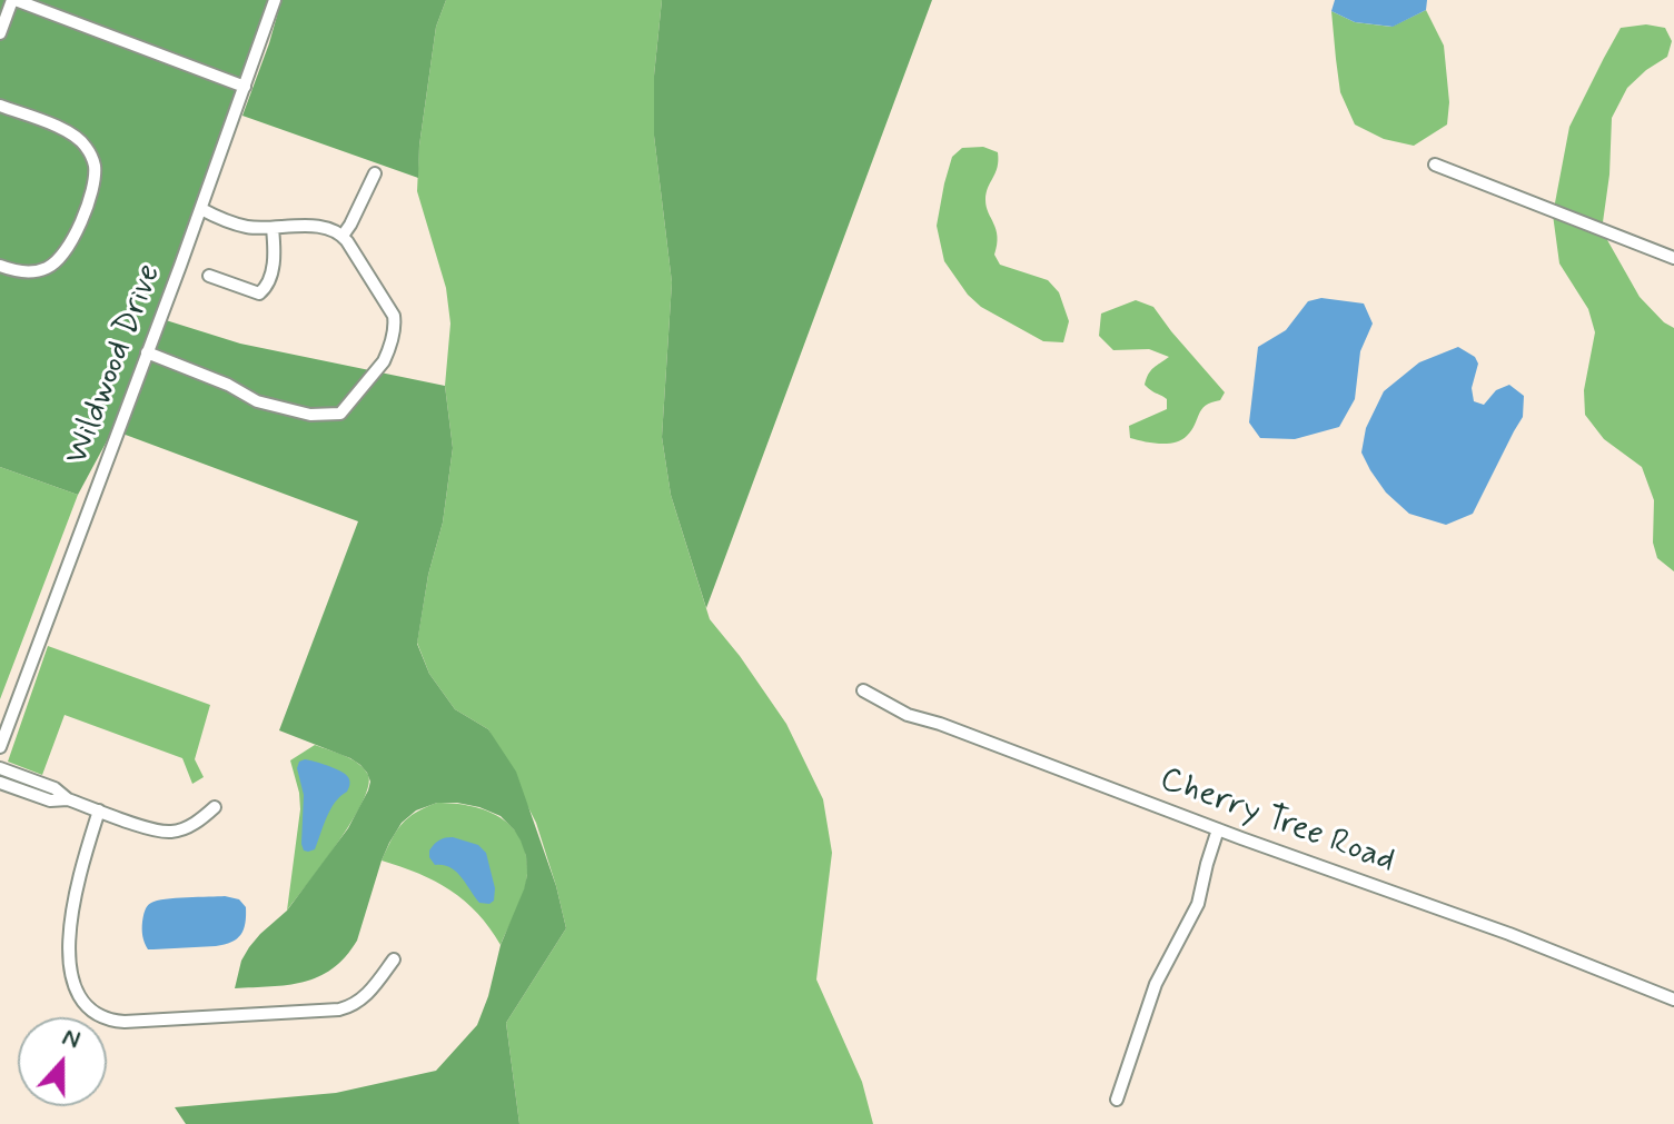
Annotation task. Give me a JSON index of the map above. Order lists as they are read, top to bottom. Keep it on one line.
{"streets":{"street":["Wildwood Drive","Cherry Tree Road"]},"north":"top"}
